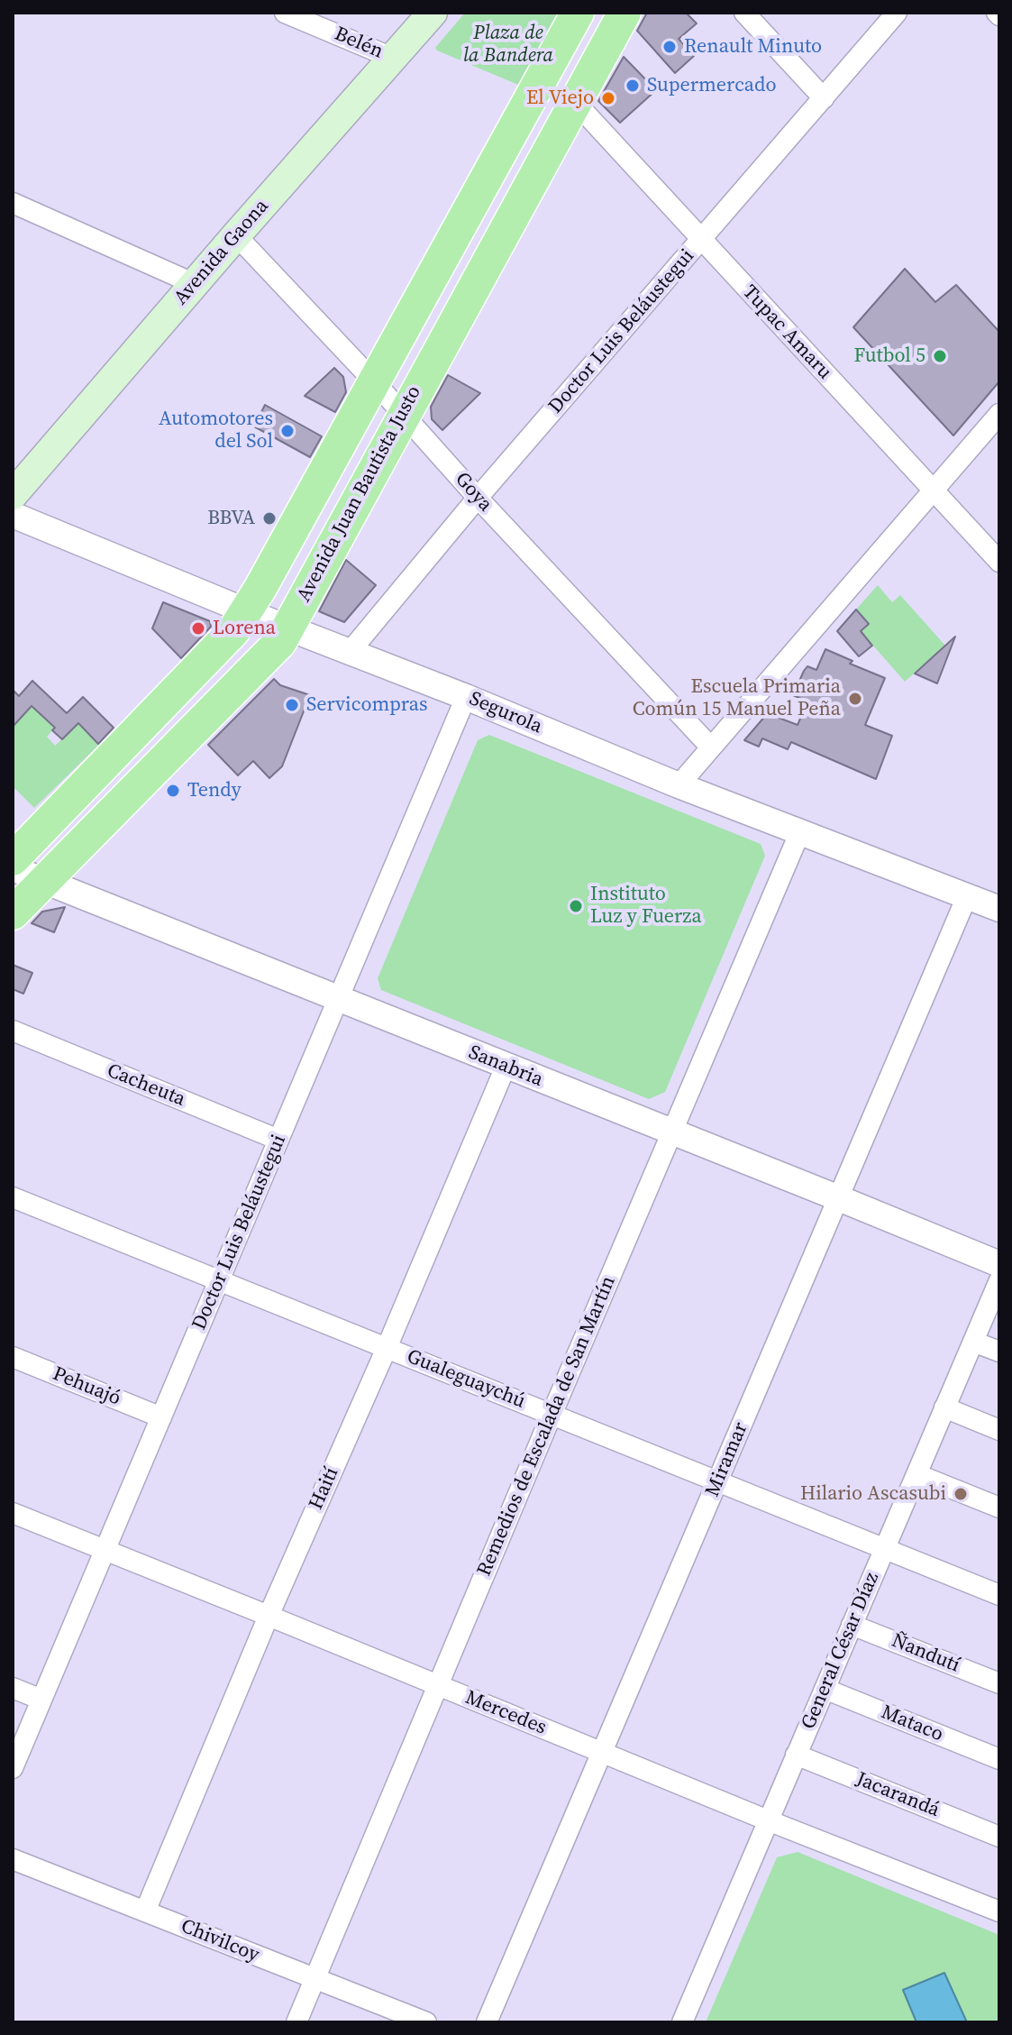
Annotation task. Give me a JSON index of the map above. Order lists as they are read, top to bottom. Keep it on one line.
{"streets":{"main road":["Avenida Gaona","Avenida Juan Bautista Justo"],"street":["Belén","Doctor Luis Beláustegui","Tupac Amaru","Goya","Segurola","Sanabria","Cacheuta","Gualeguaychú","Pehuajó","Remedios de Escalada de San Martín","Miramar","Haití","General César Díaz","Ñandutí","Mercedes","Mataco","Jacarandá","Chivilcoy"]},"crossings":[["Belén","Avenida Gaona"],["Avenida Gaona","Goya"],["Doctor Luis Beláustegui","Tupac Amaru"],["Doctor Luis Beláustegui","Goya"],["Doctor Luis Beláustegui","Segurola"],["Doctor Luis Beláustegui","Sanabria"],["Doctor Luis Beláustegui","Cacheuta"],["Doctor Luis Beláustegui","Gualeguaychú"],["Doctor Luis Beláustegui","Pehuajó"],["Doctor Luis Beláustegui","Mercedes"],["Tupac Amaru","Avenida Juan Bautista Justo"],["Goya","Avenida Juan Bautista Justo"],["Avenida Juan Bautista Justo","Segurola"],["Avenida Juan Bautista Justo","Sanabria"],["Segurola","Remedios de Escalada de San Martín"],["Segurola","Miramar"],["Sanabria","Remedios de Escalada de San Martín"],["Sanabria","Miramar"],["Sanabria","Haití"],["Gualeguaychú","Remedios de Escalada de San Martín"],["Gualeguaychú","Miramar"],["Gualeguaychú","Haití"],["Gualeguaychú","General César Díaz"],["Remedios de Escalada de San Martín","Mercedes"],["Remedios de Escalada de San Martín","Chivilcoy"],["Miramar","Mercedes"],["Haití","Mercedes"],["Haití","Chivilcoy"],["General César Díaz","Ñandutí"],["General César Díaz","Mercedes"],["General César Díaz","Mataco"],["General César Díaz","Jacarandá"]],"parks":["Plaza de la Bandera"],"places":["Renault Minuto","Supermercado","El Viejo","Futbol 5","Automotores del Sol","BBVA","Lorena","Escuela Primaria Común 15 Manuel Peña","Servicompras","Tendy","Instituto Luz y Fuerza","Hilario Ascasubi"]}
